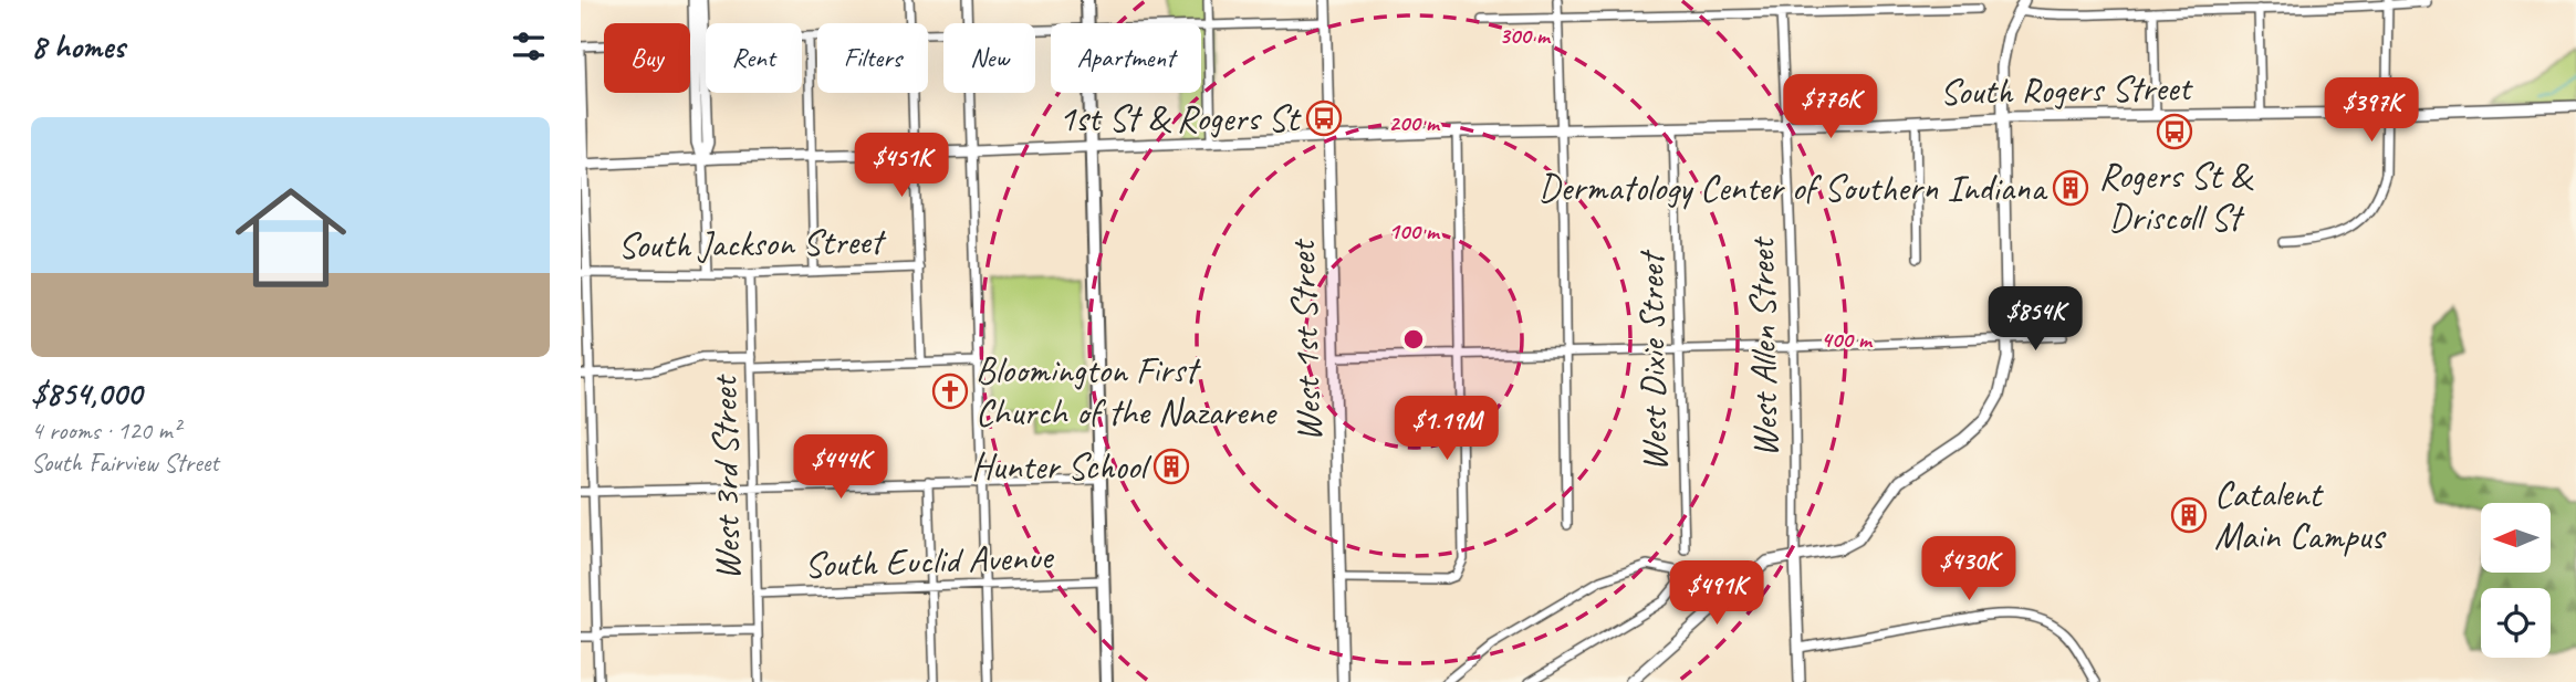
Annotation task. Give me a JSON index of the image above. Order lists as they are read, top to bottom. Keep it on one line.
{"streets":{"street":["South Rogers Street","South Jackson Street","West 1st Street","West Allen Street","West Dixie Street","West 3rd Street","South Euclid Avenue"]},"crossings":[["South Rogers Street","West 1st Street"],["South Rogers Street","West Allen Street"],["South Rogers Street","West Dixie Street"],["South Jackson Street","West 3rd Street"],["West 3rd Street","South Euclid Avenue"]],"places":{"bus stop":["1st St & Rogers St","Rogers St & Driscoll St"],"building":["Dermatology Center of Southern Indiana","Hunter School","Catalent Main Campus"],"church":["Bloomington First Church of the Nazarene"]},"north":"left","page":{"heading":"8 homes","chip":["Buy","Rent","Filters","New","Apartment"],"price":["$776K","$397K","$451K","$854K","$1.19M","$444K","$430K","$491K"],"list":[{"name":"$854,000","note":"4 rooms · 120 m² · South Fairview Street"}]},"rings":["300 m","200 m","100 m","400 m"]}
